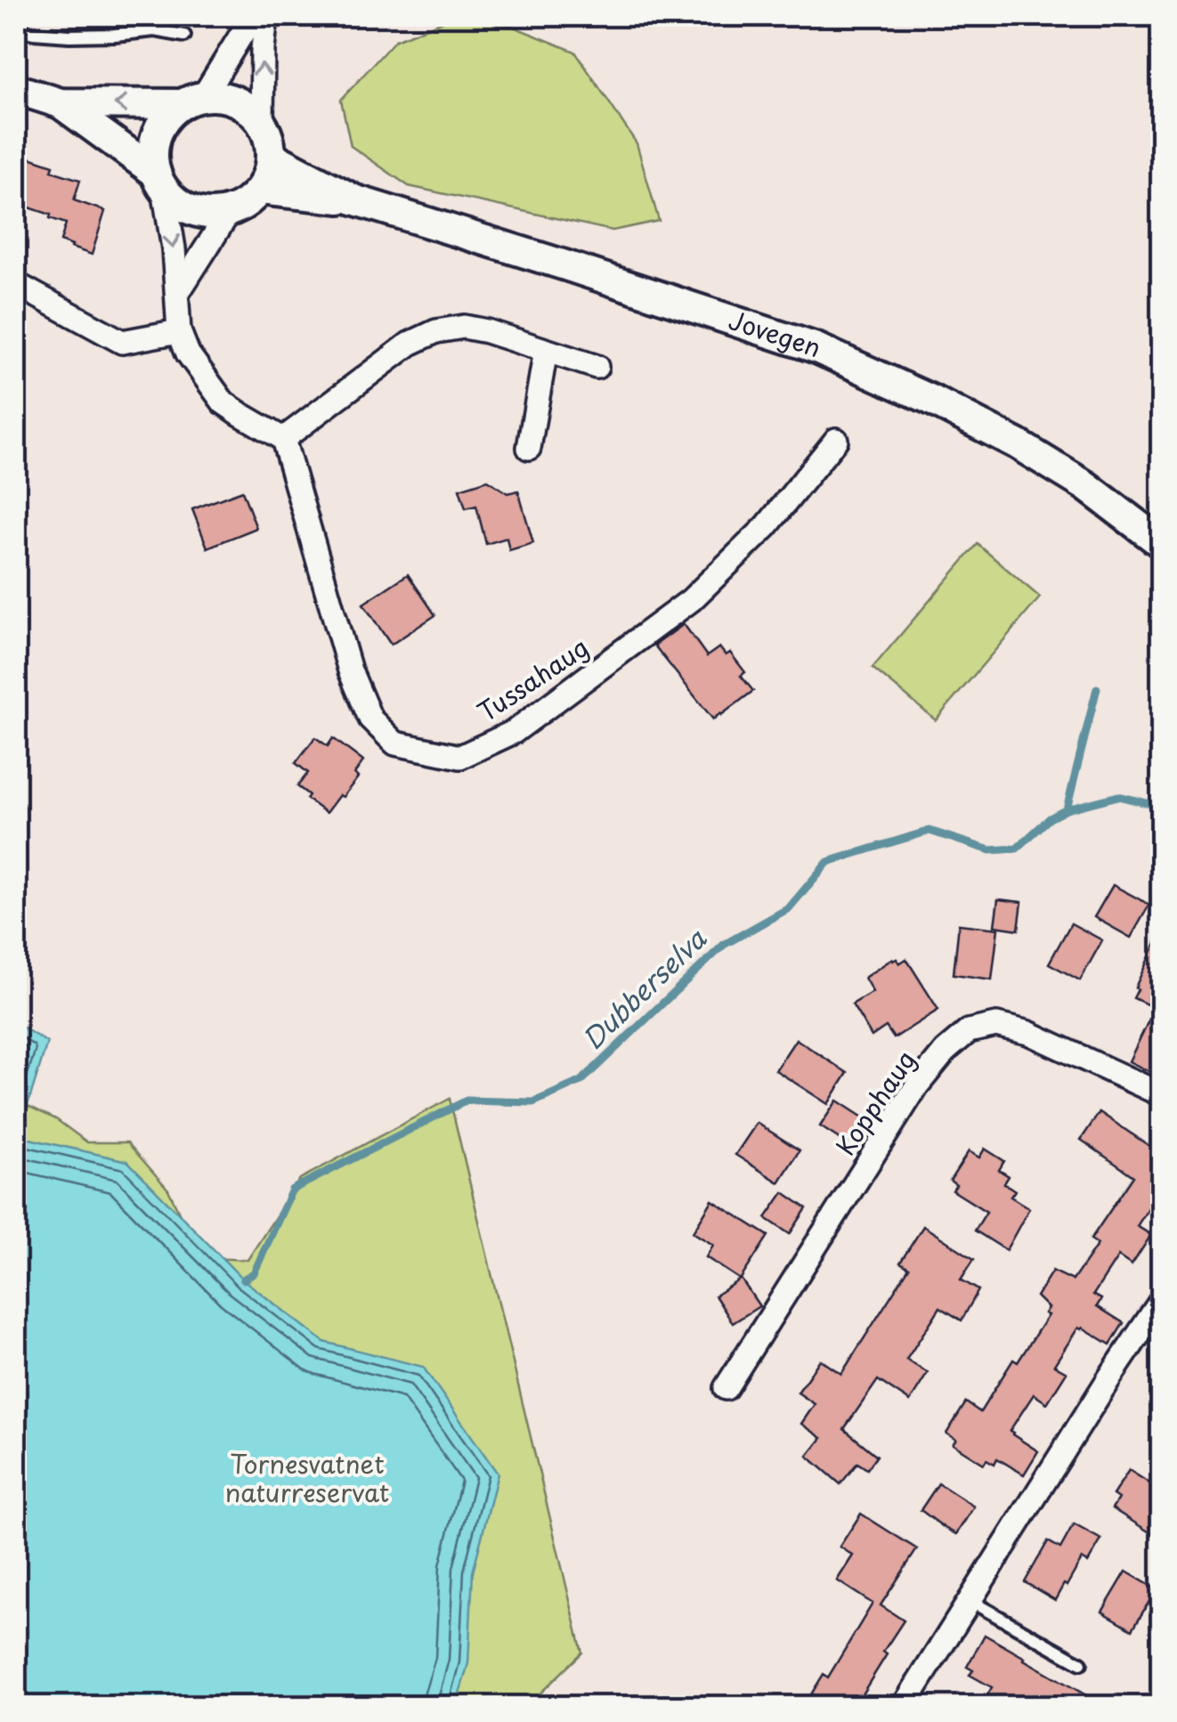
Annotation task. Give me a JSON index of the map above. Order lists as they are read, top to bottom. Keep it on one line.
{"streets":{"street":["Jovegen","Tussahaug","Kopphaug"]},"water":["Dubberselva"],"parks":["Tornesvatnet naturreservat"]}
